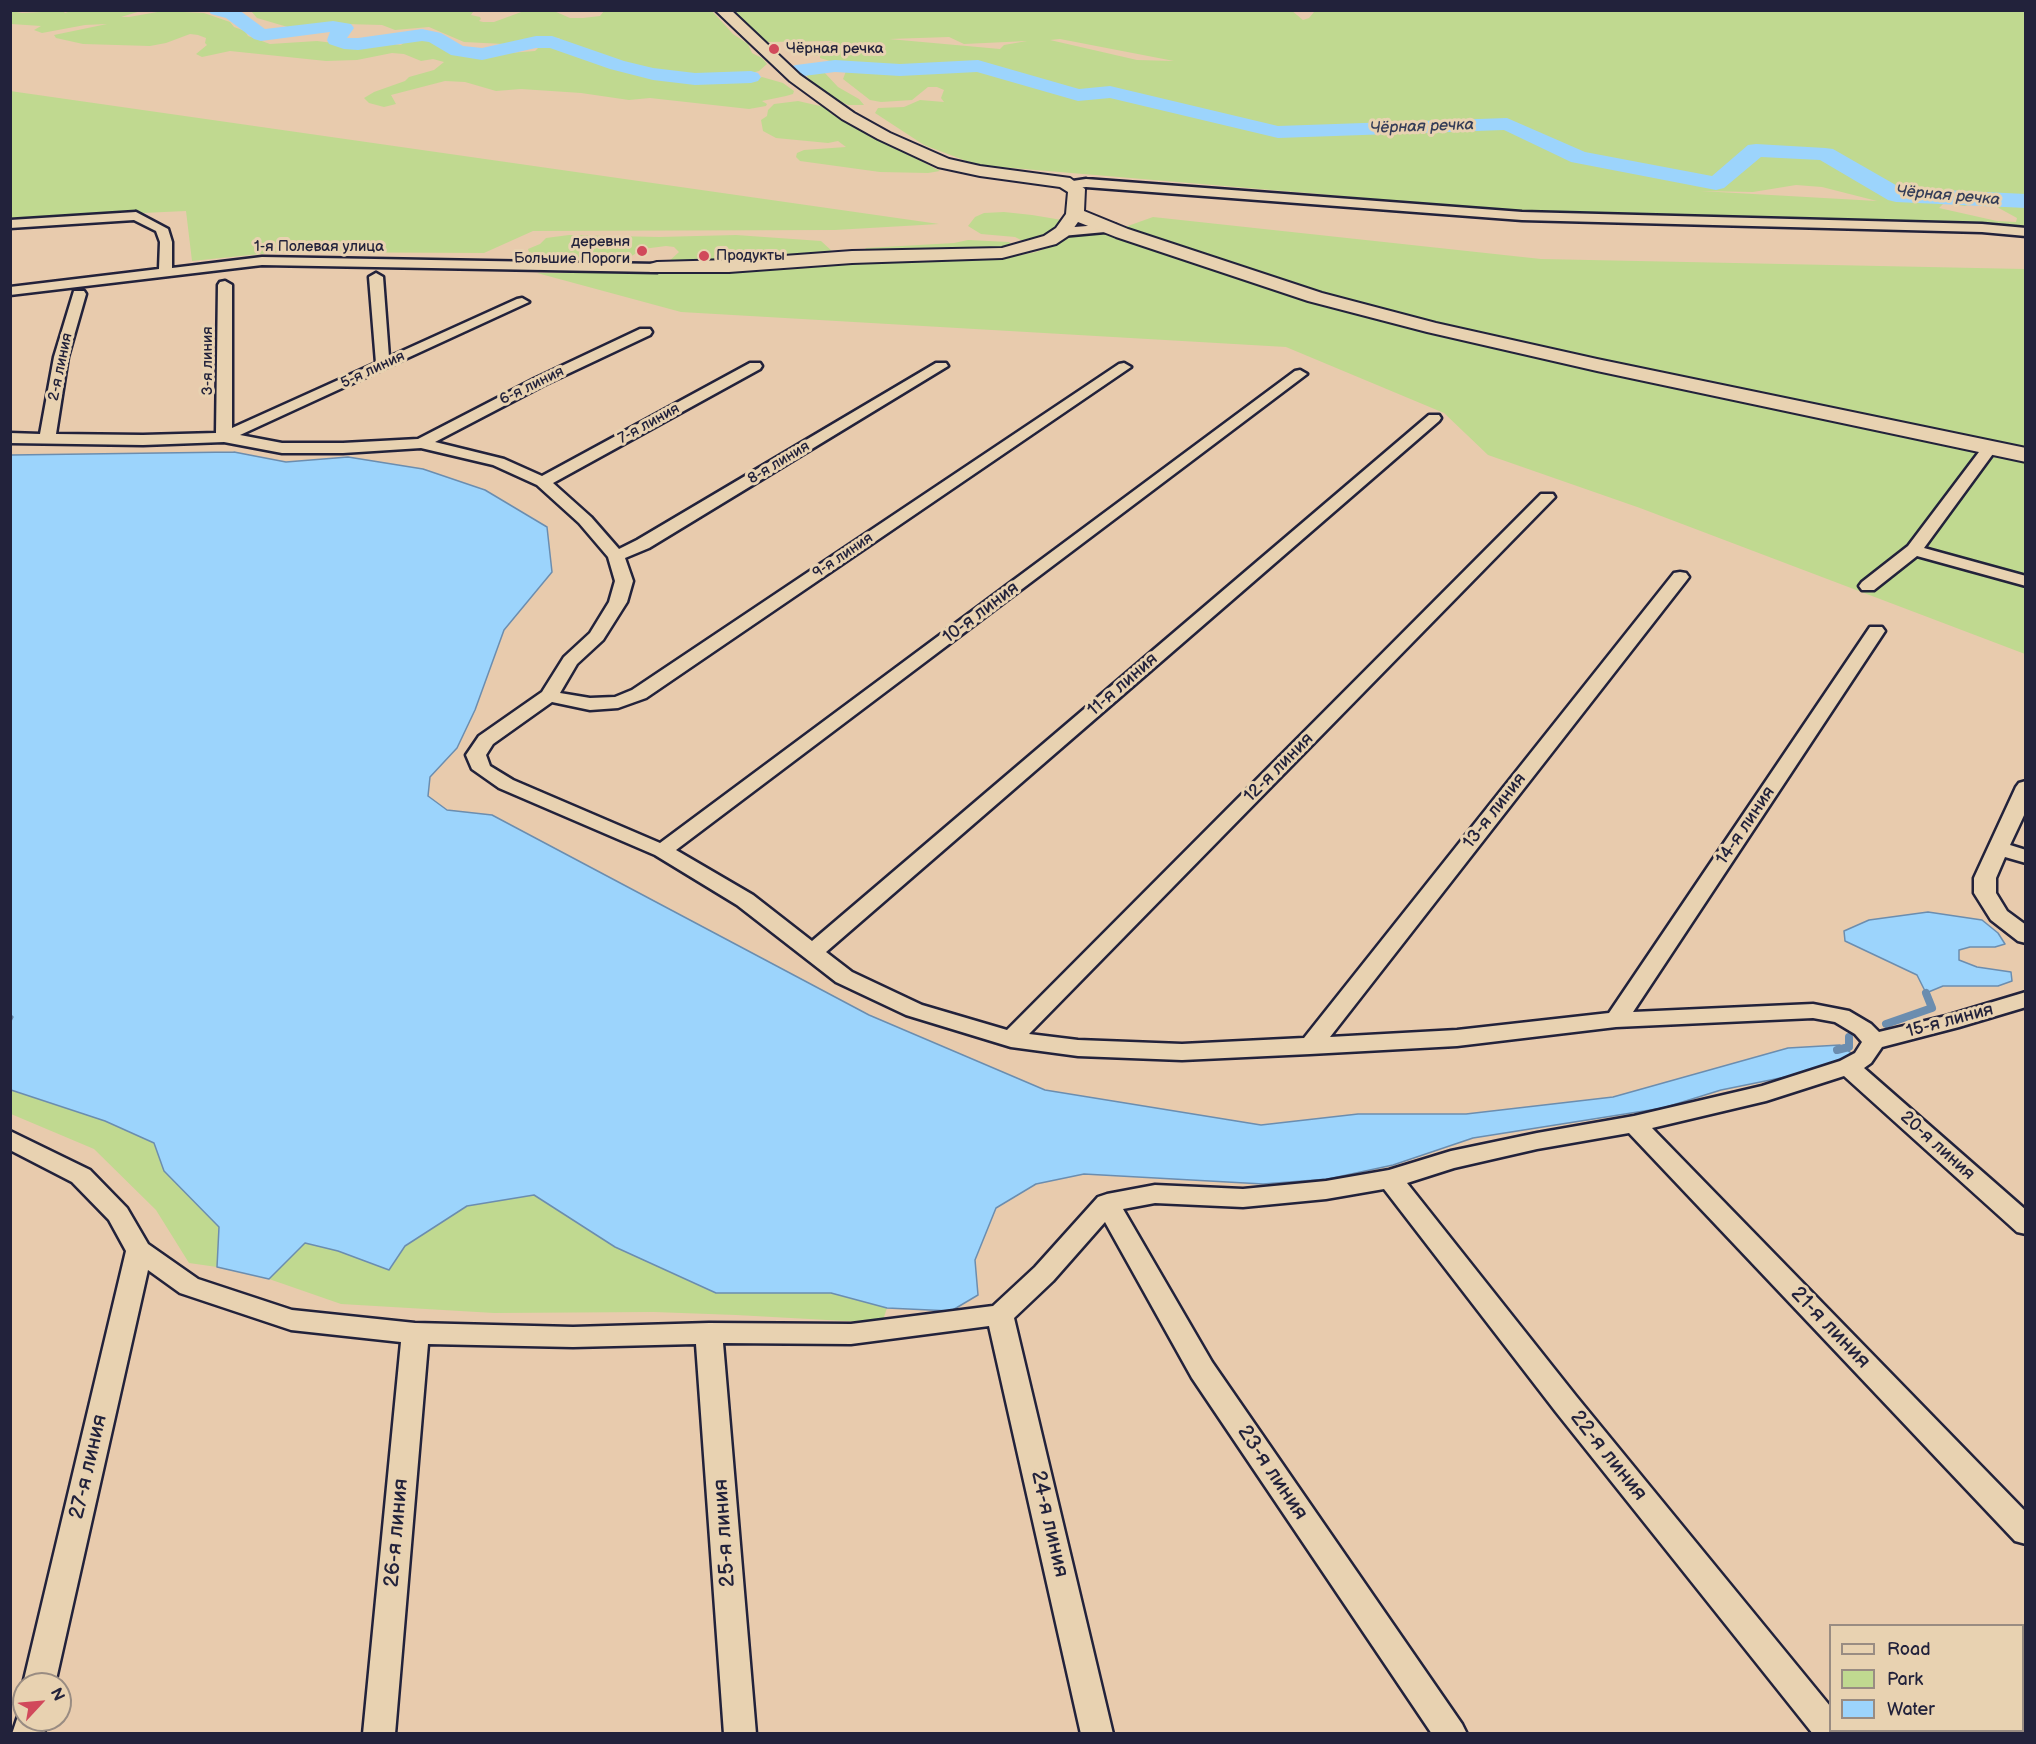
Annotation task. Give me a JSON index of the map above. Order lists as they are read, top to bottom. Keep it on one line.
{"streets":{"street":["1-я Полевая улица","3-я линия","2-я линия","5-я линия","6-я линия","7-я линия","8-я линия","9-я линия","10-я линия","11-я линия","12-я линия","13-я линия","14-я линия","15-я линия","20-я линия","21-я линия","22-я линия","27-я линия","23-я линия","24-я линия","26-я линия","25-я линия"]},"crossings":[["3-я линия","5-я линия"]],"water":["Чёрная речка"],"places":["Чёрная речка","деревня Большие Пороги","Продукты"],"legend":["Road","Park","Water"],"north":"top right"}
